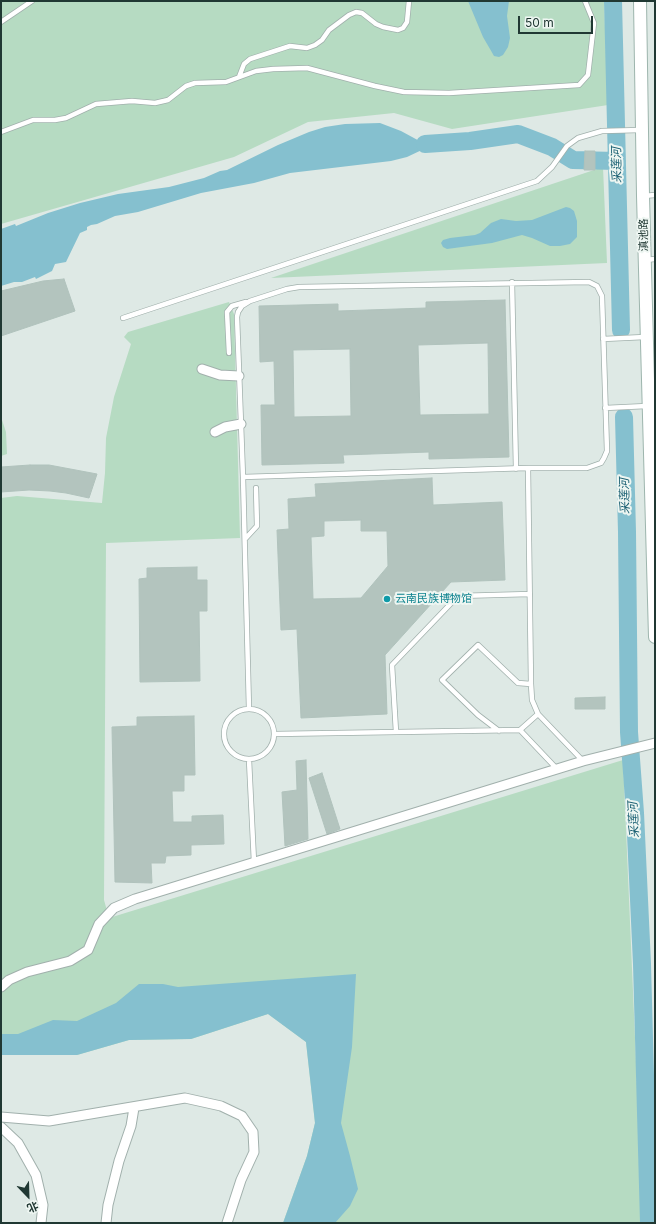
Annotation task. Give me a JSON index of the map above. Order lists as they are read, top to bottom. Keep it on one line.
{"streets":{"main road":["滇池路"]},"water":["采莲河"],"places":["云南民族博物馆"],"scale_bar":"50 m","north":"bottom right"}
